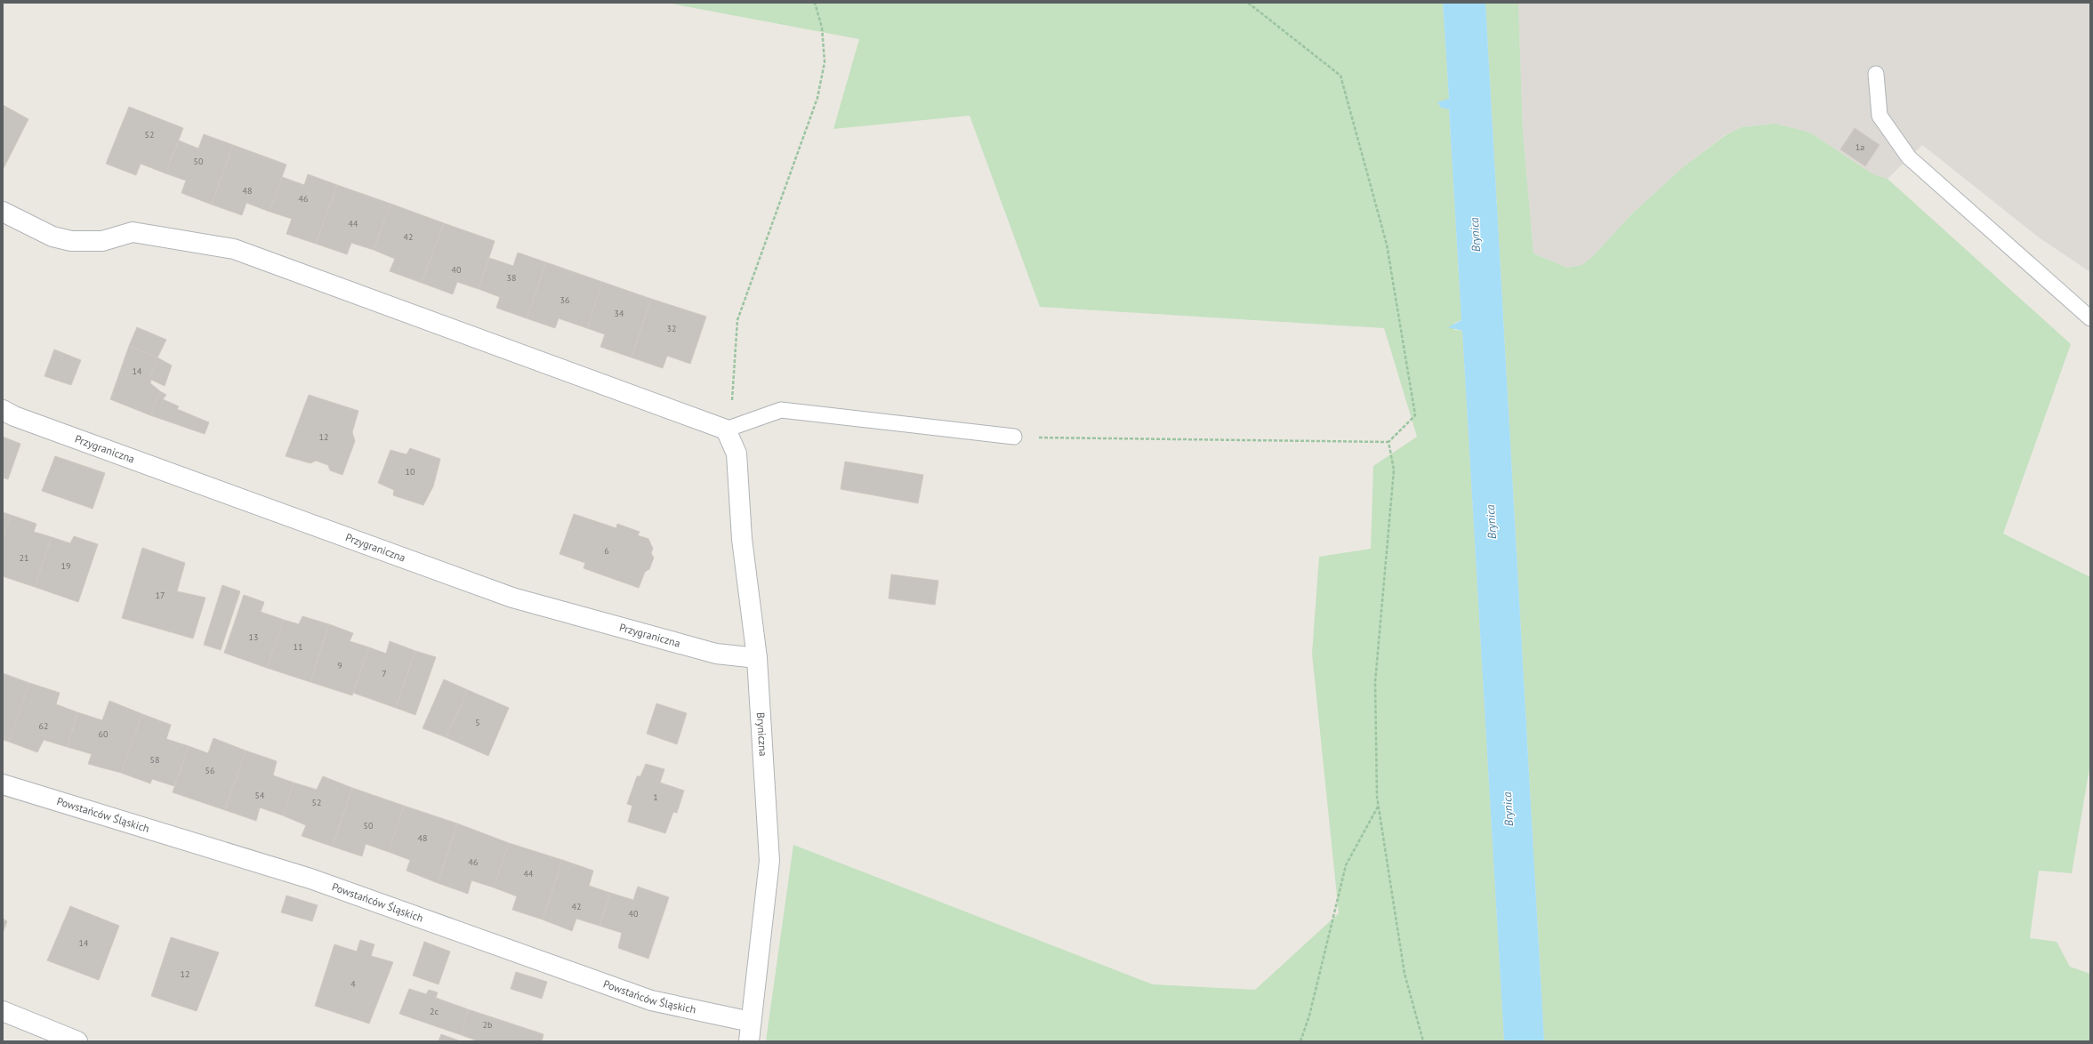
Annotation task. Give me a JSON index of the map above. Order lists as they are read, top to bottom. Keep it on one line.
{"streets":{"street":["Przygraniczna","Bryniczna","Powstańców Śląskich"]},"crossings":[["Przygraniczna","Bryniczna"],["Bryniczna","Powstańców Śląskich"]],"water":["Brynica"],"house_numbers":["52","1a","50","48","46","44","42","40","38","36","34","32","14","12","10","6","21","19","17","13","11","9","7","5","62","60","58","56","54","1","52","50","48","46","44","42","40","14","12","4","2c","2b"]}
